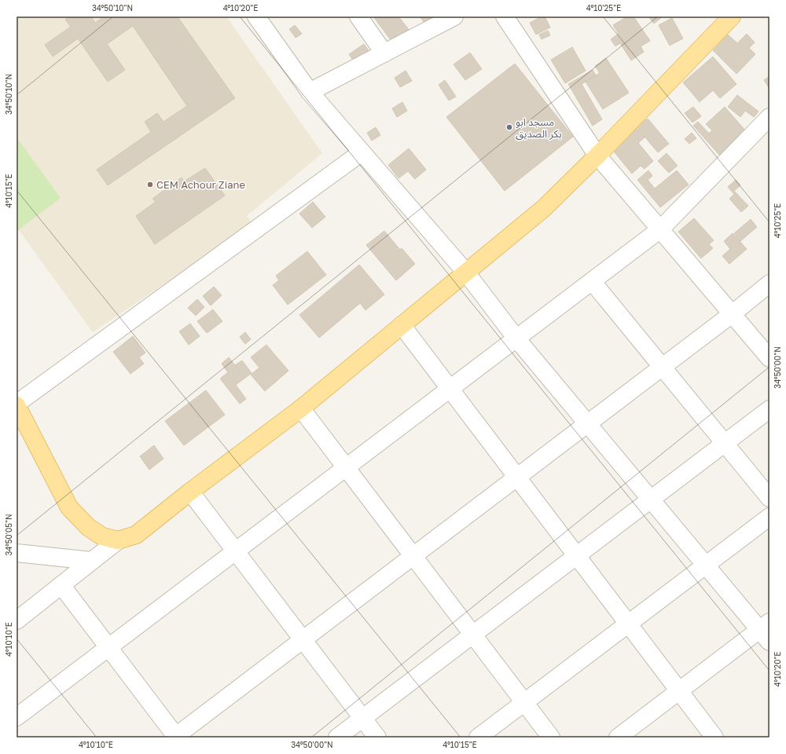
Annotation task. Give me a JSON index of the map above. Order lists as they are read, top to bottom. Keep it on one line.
{"places":["مسجد ابو بكر الصديق","CEM Achour Ziane"],"coordinates":["34°50'10\"N","4°10'20\"E","4°10'25\"E","4°10'15\"E","34°50'00\"N","34°50'05\"N","4°10'10\"E"]}
